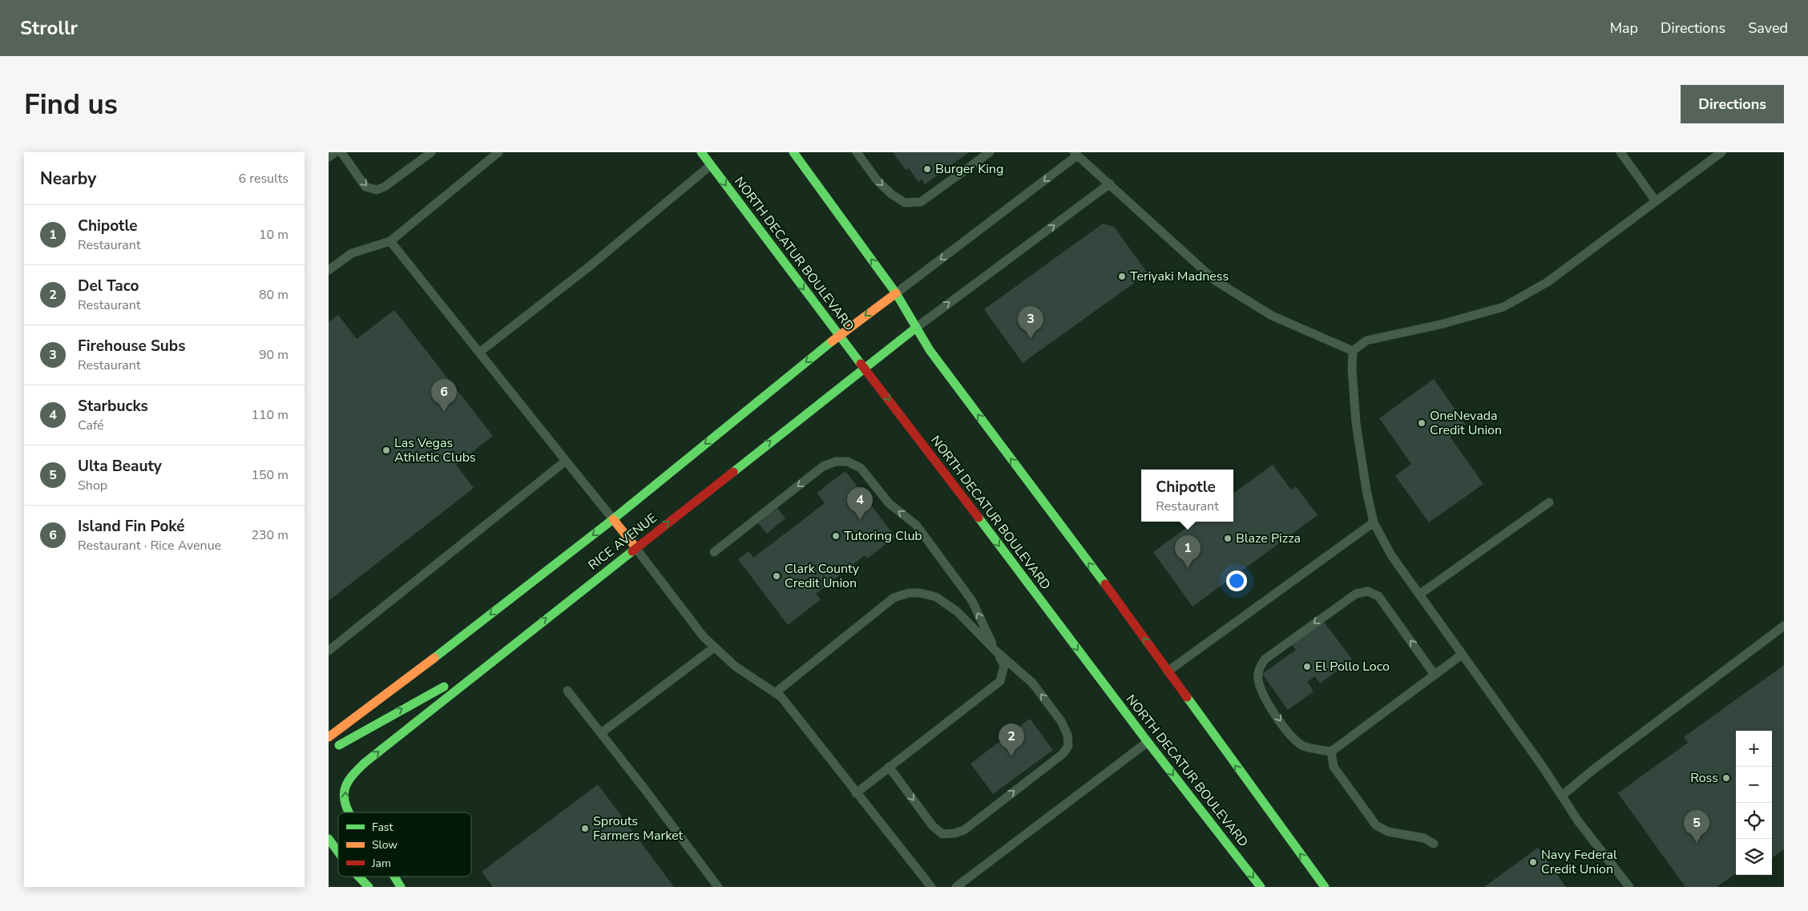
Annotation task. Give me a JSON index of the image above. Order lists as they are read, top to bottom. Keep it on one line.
{"streets":{"street":["NORTH DECATUR BOULEVARD","RICE AVENUE"]},"crossings":[["NORTH DECATUR BOULEVARD","RICE AVENUE"]],"places":["Burger King","Teriyaki Madness","OneNevada Credit Union","Las Vegas Athletic Clubs","Tutoring Club","Blaze Pizza","Clark County Credit Union","El Pollo Loco","Ross","Sprouts Farmers Market","Navy Federal Credit Union"],"legend":["Fast","Slow","Jam"],"page":{"header":"Strollr","nav":["Map","Directions","Saved"],"buttons":"Directions","title":"Find us","heading":["Nearby","6 results"],"list":[{"mark":"1","name":"Chipotle","note":"Restaurant","value":"10 m"},{"mark":"2","name":"Del Taco","note":"Restaurant","value":"80 m"},{"mark":"3","name":"Firehouse Subs","note":"Restaurant","value":"90 m"},{"mark":"4","name":"Starbucks","note":"Café","value":"110 m"},{"mark":"5","name":"Ulta Beauty","note":"Shop","value":"150 m"},{"mark":"6","name":"Island Fin Poké","note":"Restaurant · Rice Avenue","value":"230 m"}],"pins":["3","6","4","1","2","5"],"popup":["Chipotle","Restaurant"],"map_buttons":["+","−"]}}
